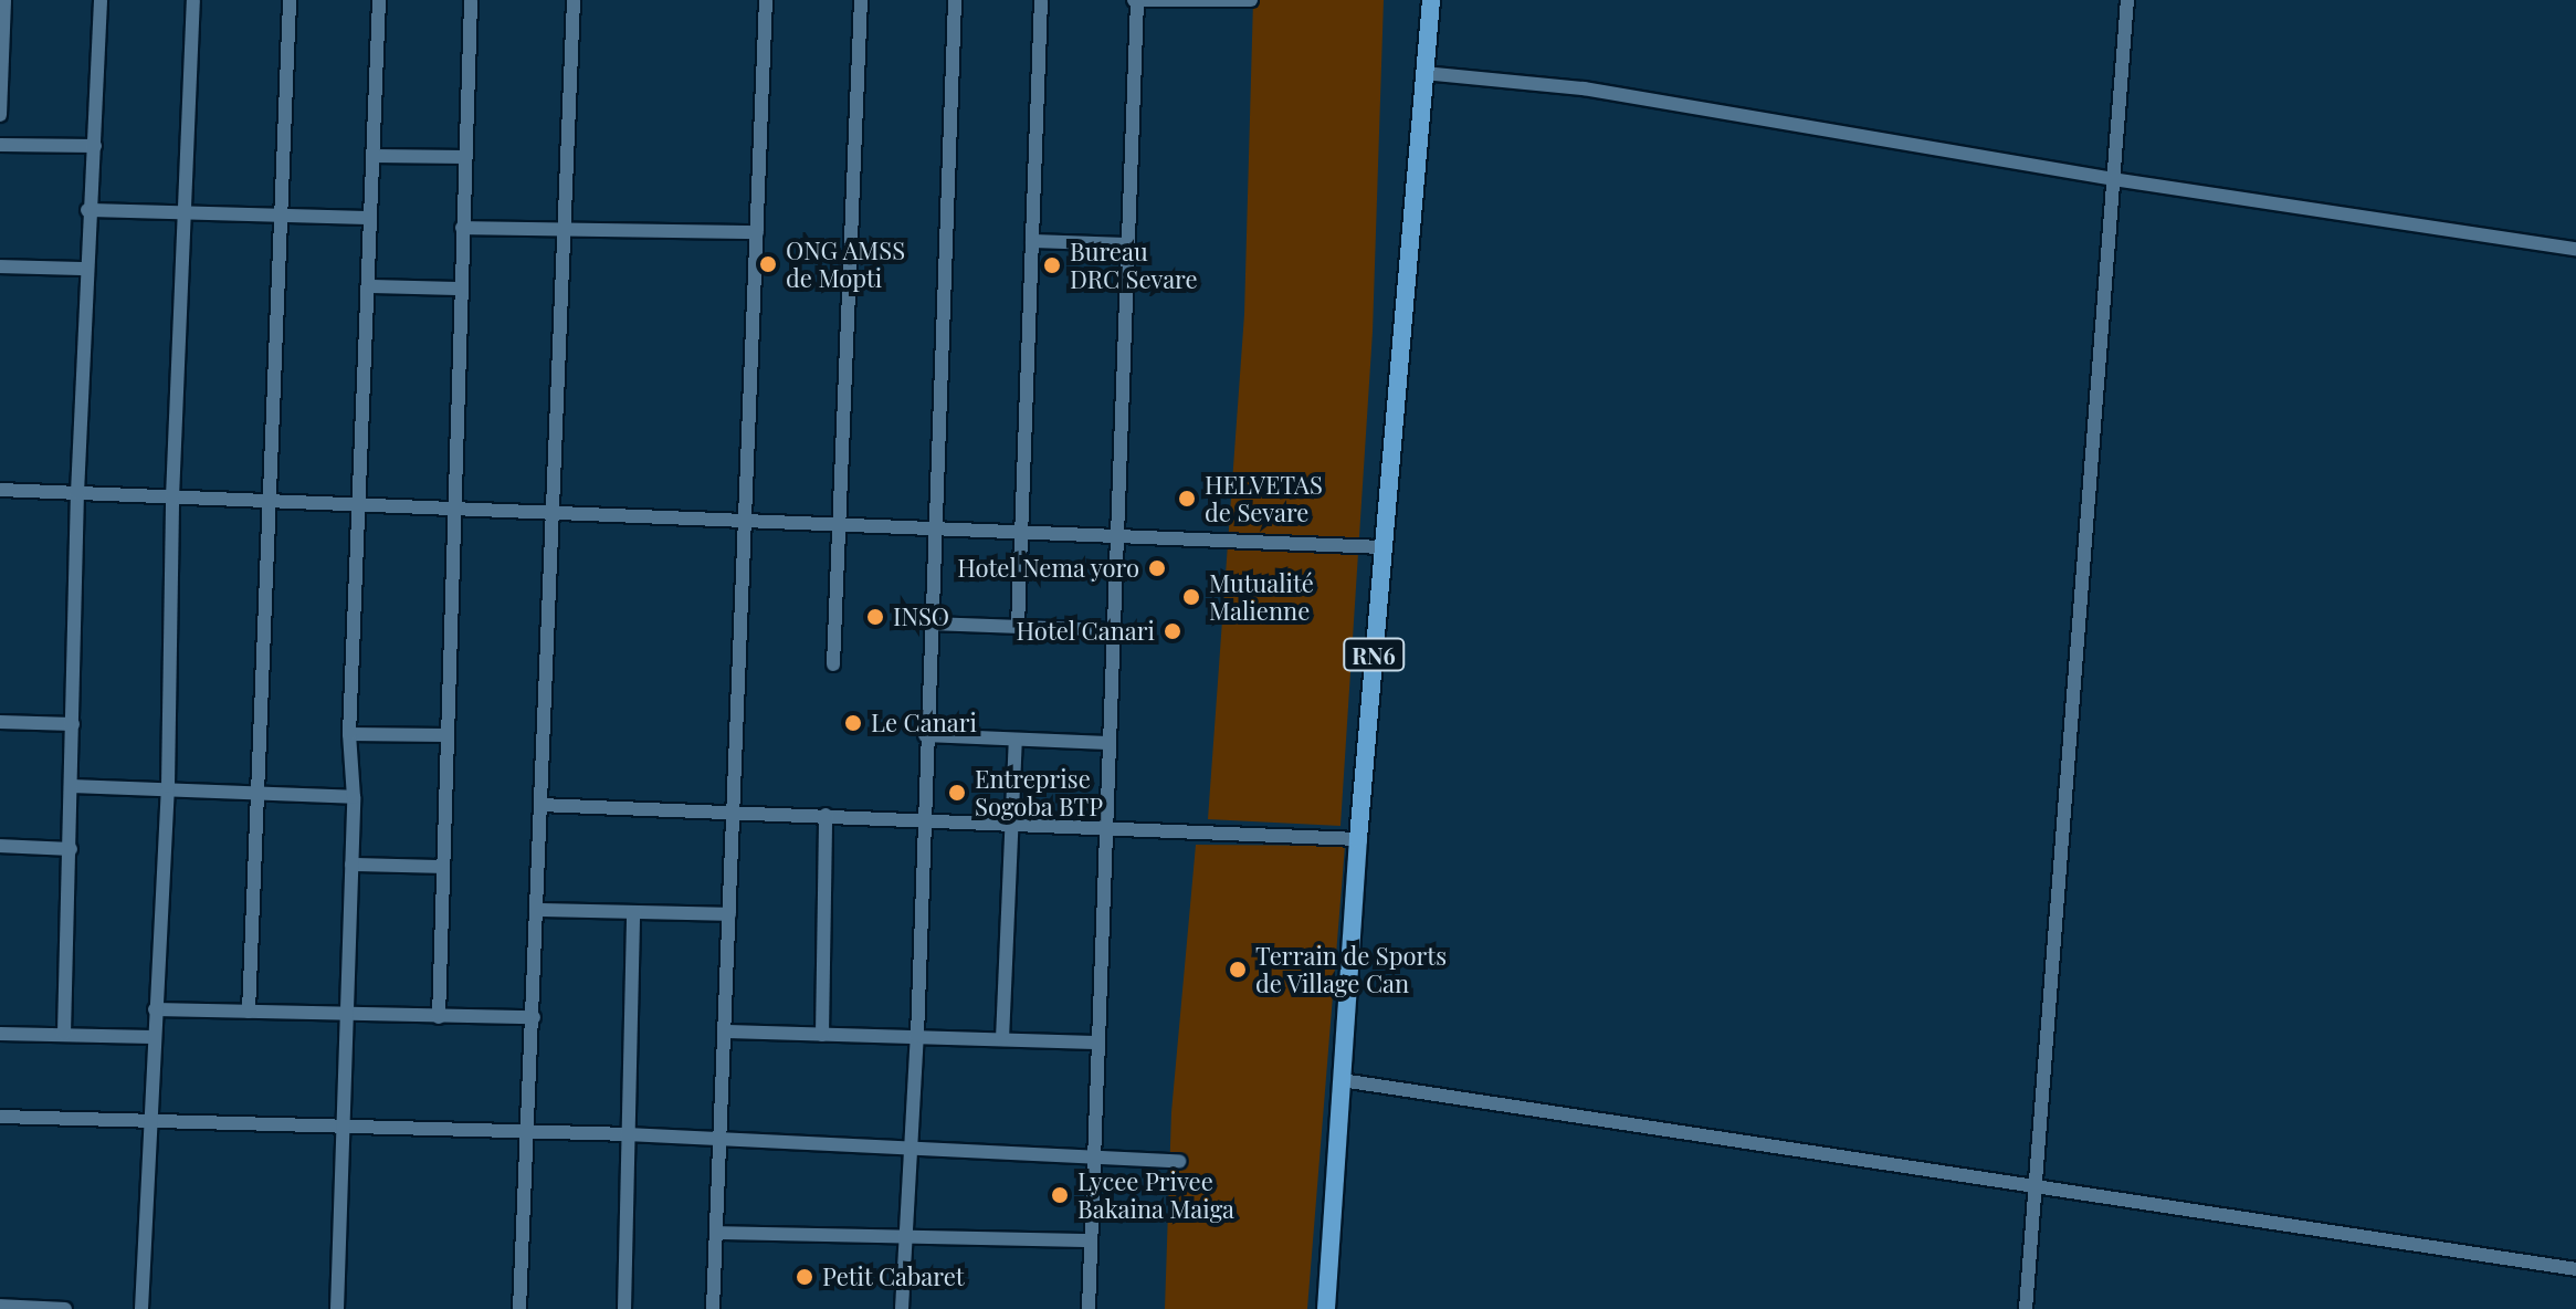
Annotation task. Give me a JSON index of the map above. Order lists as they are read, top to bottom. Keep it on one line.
{"streets":{"main road":["RN6"]},"places":["ONG AMSS de Mopti","Bureau DRC Sevare","HELVETAS de Sevare","Hotel Nema yoro","Mutualité Malienne","INSO","Hotel Canari","Le Canari","Entreprise Sogoba BTP","Terrain de Sports de Village Can","Lycee Privee Bakaina Maiga","Petit Cabaret"]}
